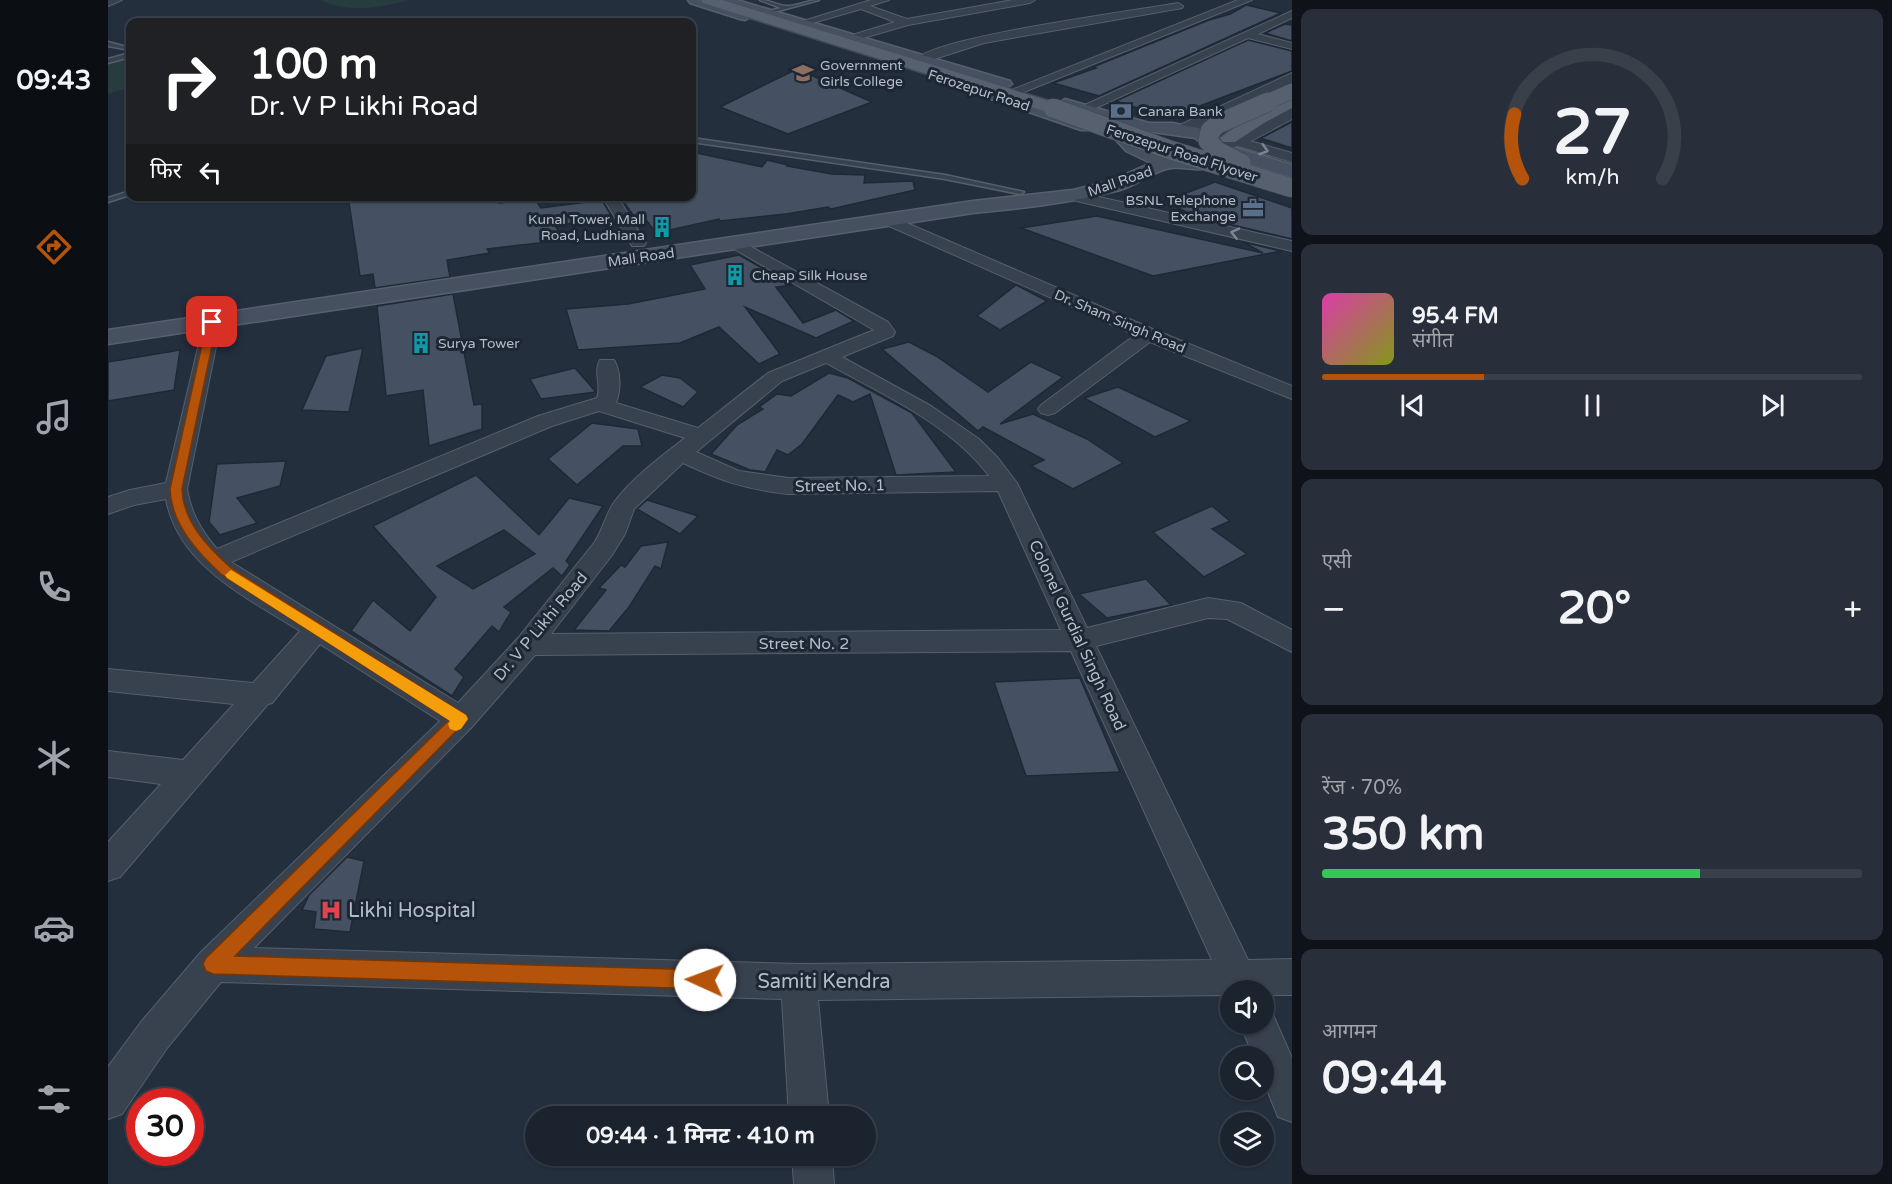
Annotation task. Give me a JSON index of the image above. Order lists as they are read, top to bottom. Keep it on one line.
{"streets":{"main road":["Ferozepur Road","Ferozepur Road Flyover","Mall Road"],"street":["Dr. Sham Singh Road","Street No. 1","Dr. V P Likhi Road","Colonel Gurdial Singh Road","Street No. 2","Samiti Kendra"]},"crossings":[["Ferozepur Road","Ferozepur Road Flyover"],["Ferozepur Road","Mall Road"],["Mall Road","Dr. Sham Singh Road"],["Mall Road","Dr. V P Likhi Road"],["Street No. 1","Dr. V P Likhi Road"],["Street No. 1","Colonel Gurdial Singh Road"],["Dr. V P Likhi Road","Colonel Gurdial Singh Road"],["Dr. V P Likhi Road","Street No. 2"],["Dr. V P Likhi Road","Samiti Kendra"],["Colonel Gurdial Singh Road","Street No. 2"]],"places":{"school or university":["Government Girls College"],"bank":["Canara Bank"],"office":["BSNL Telephone Exchange"],"building":["Kunal Tower, Mall Road, Ludhiana","Cheap Silk House","Surya Tower"],"hospital":["Likhi Hospital"]},"page":{"tabs":"09:43","turn":["100 m","Dr. V P Likhi Road"],"then":"फिर","song":["95.4 FM","संगीत"],"tile":["एसी",["रेंज · 70%","350 km"],["आगमन","09:44"]],"heat":["−","20°","+"],"limit":"30","trip":"09:44 · 1 मिनट · 410 m","gauge":["27","km/h"]}}
